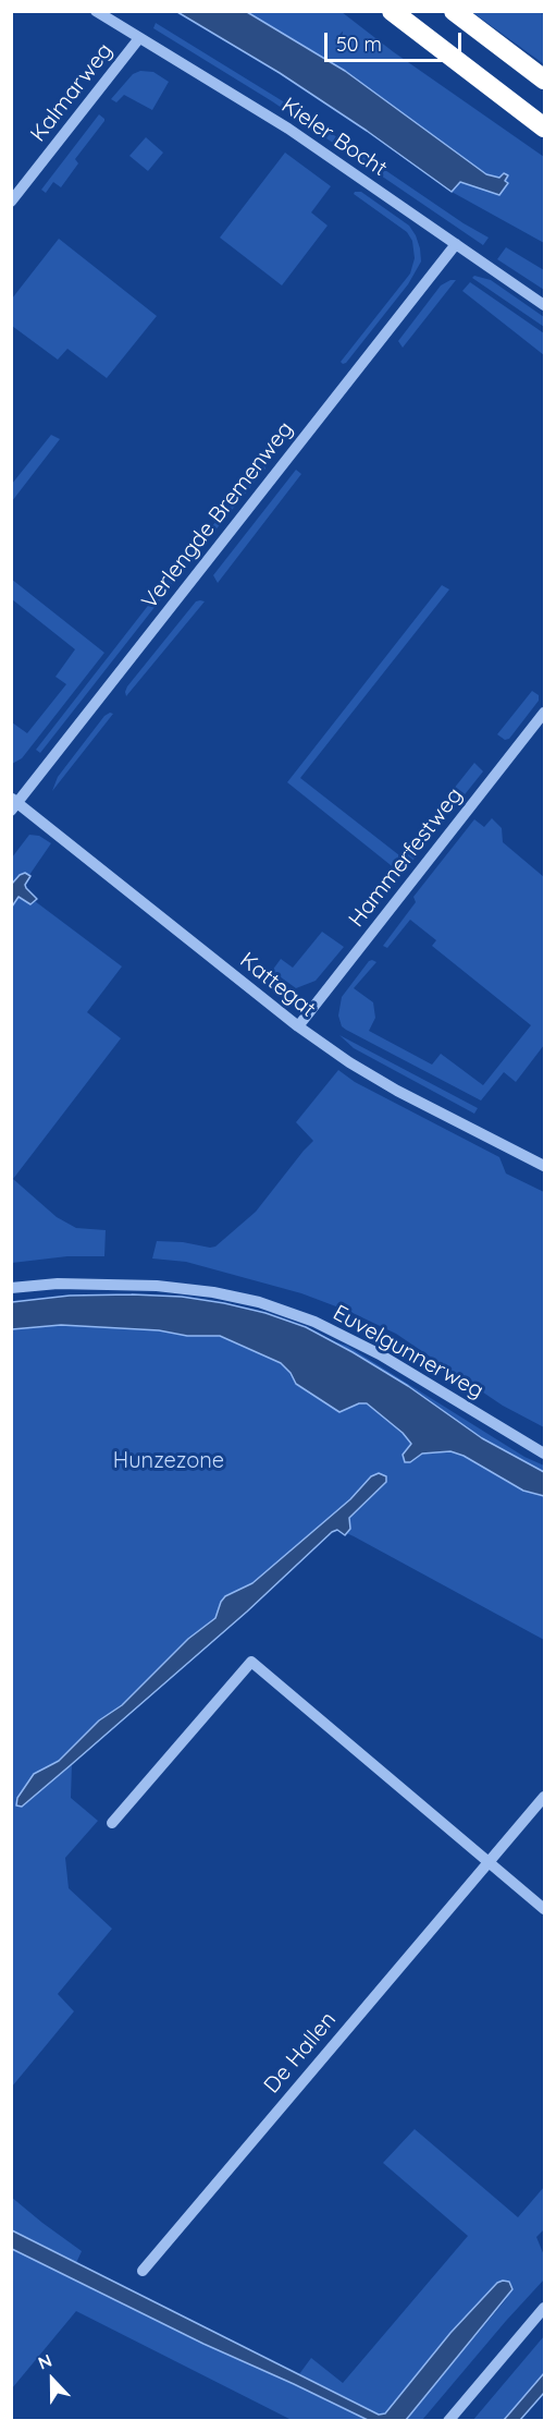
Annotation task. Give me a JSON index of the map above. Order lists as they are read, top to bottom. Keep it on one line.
{"streets":{"street":["Kalmarweg","Kieler Bocht","Verlengde Bremenweg","Hammerfestweg","Kattegat","Euvelgunnerweg","De Hallen"]},"crossings":[["Kalmarweg","Kieler Bocht"],["Kieler Bocht","Verlengde Bremenweg"],["Verlengde Bremenweg","Kattegat"],["Hammerfestweg","Kattegat"]],"parks":["Hunzezone"],"scale_bar":"50 m","north":"top"}
